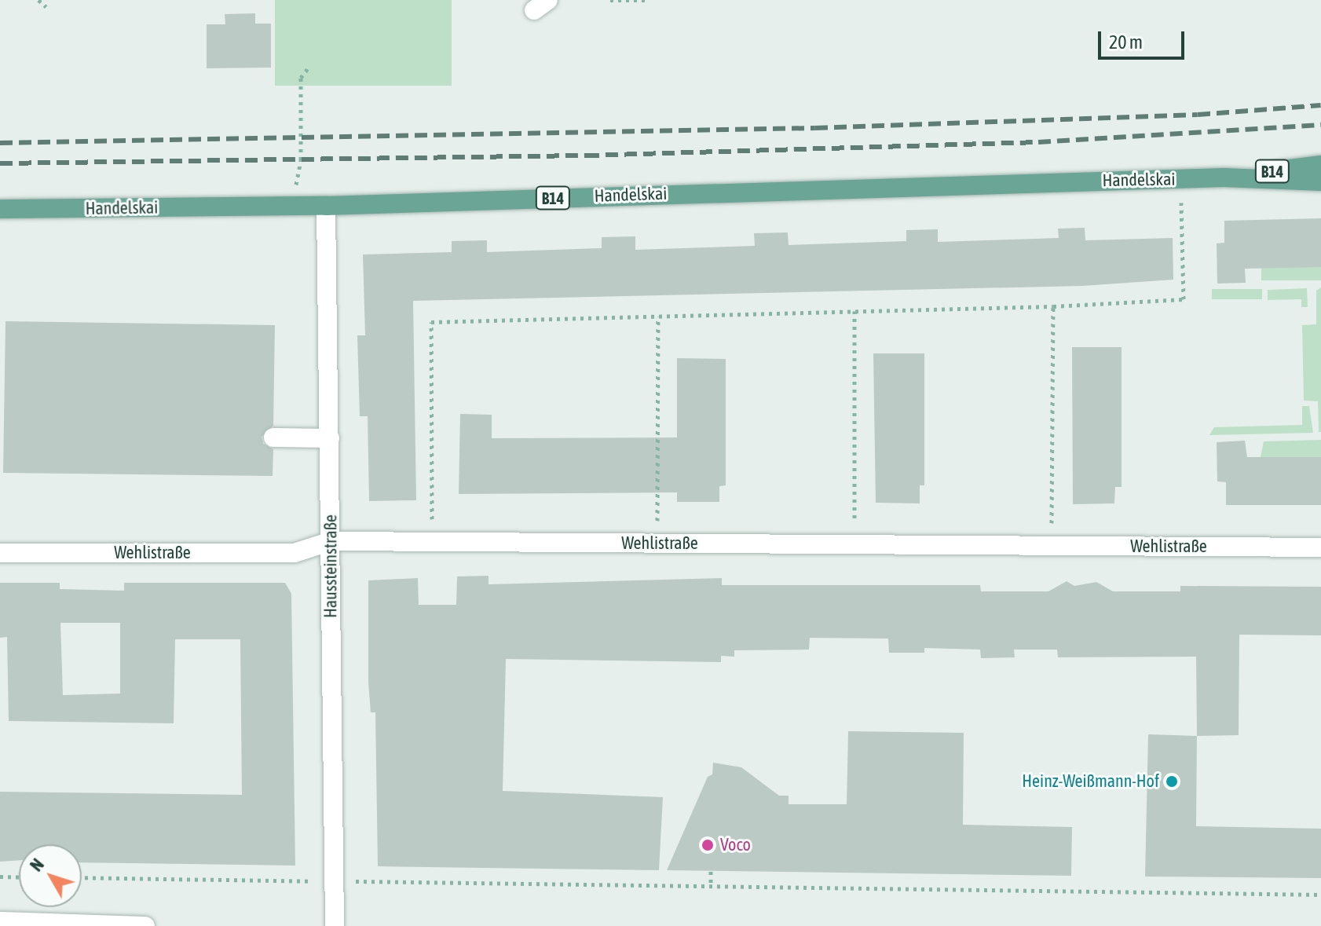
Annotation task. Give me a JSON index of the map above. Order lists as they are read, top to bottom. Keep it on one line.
{"streets":{"main road":["B14","Handelskai"],"street":["Wehlistraße","Haussteinstraße"]},"crossings":[["Handelskai","Haussteinstraße"],["Wehlistraße","Haussteinstraße"]],"places":["Heinz-Weißmann-Hof","Voco"],"scale_bar":"20 m","north":"top left"}
